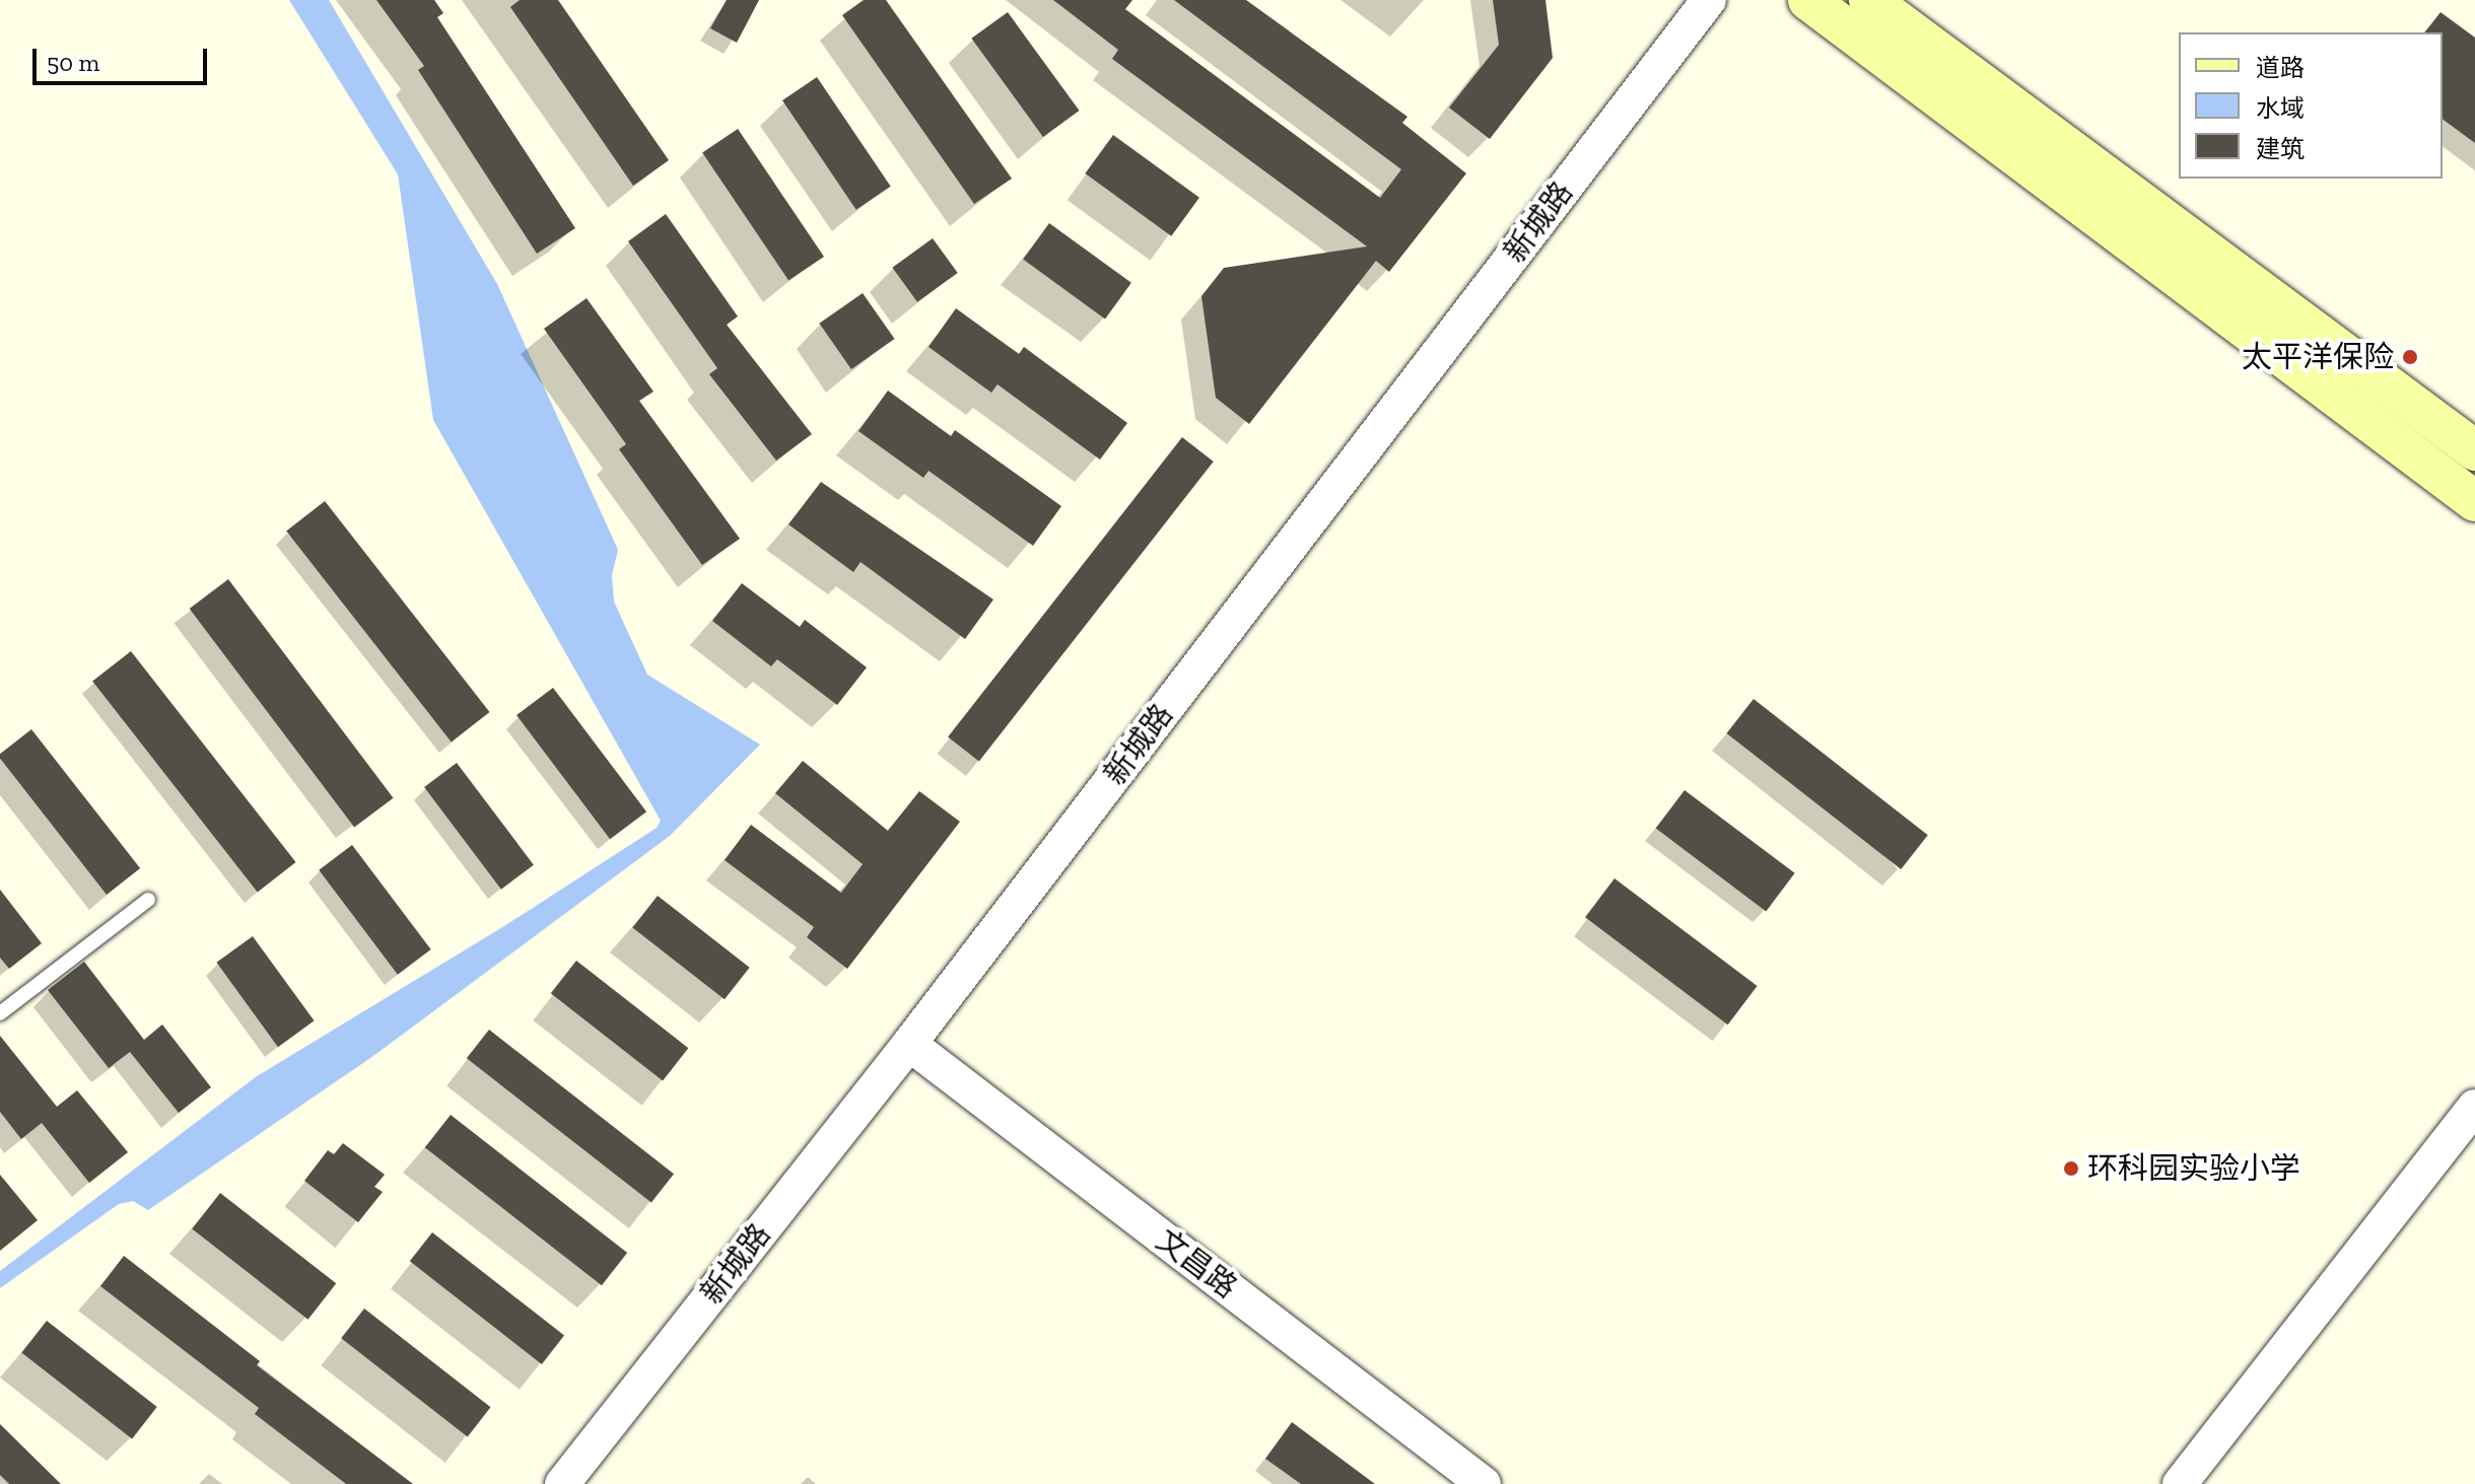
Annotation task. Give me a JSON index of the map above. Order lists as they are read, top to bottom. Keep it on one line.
{"streets":{"street":["新城路","文昌路"]},"crossings":[["新城路","文昌路"]],"places":["太平洋保险","环科园实验小学"],"legend":["道路","水域","建筑"],"scale_bar":"50 m"}
